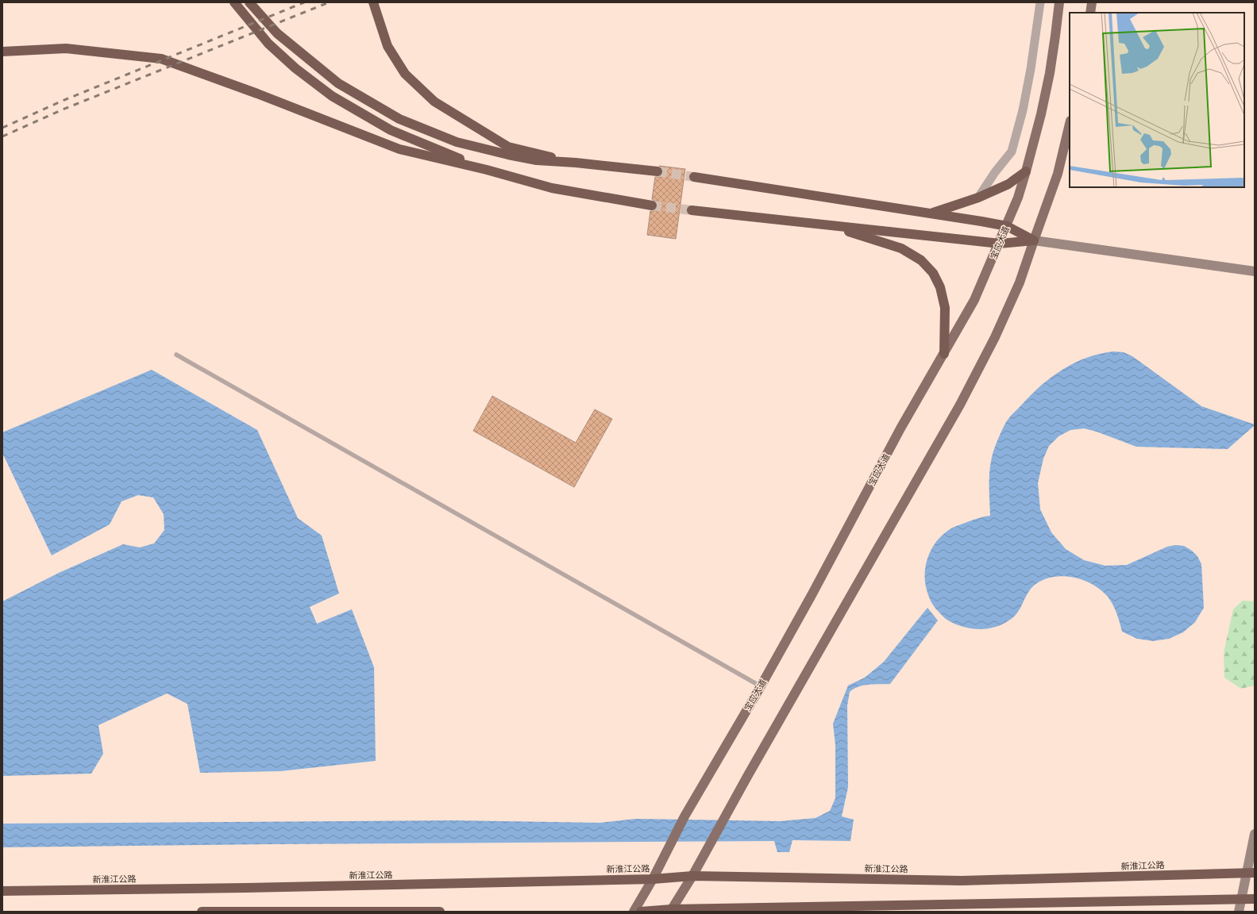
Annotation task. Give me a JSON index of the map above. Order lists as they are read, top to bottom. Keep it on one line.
{"streets":{"highway":["新淮江公路"],"main road":["宝应大道"]},"crossings":[["宝应大道","新淮江公路"]]}
